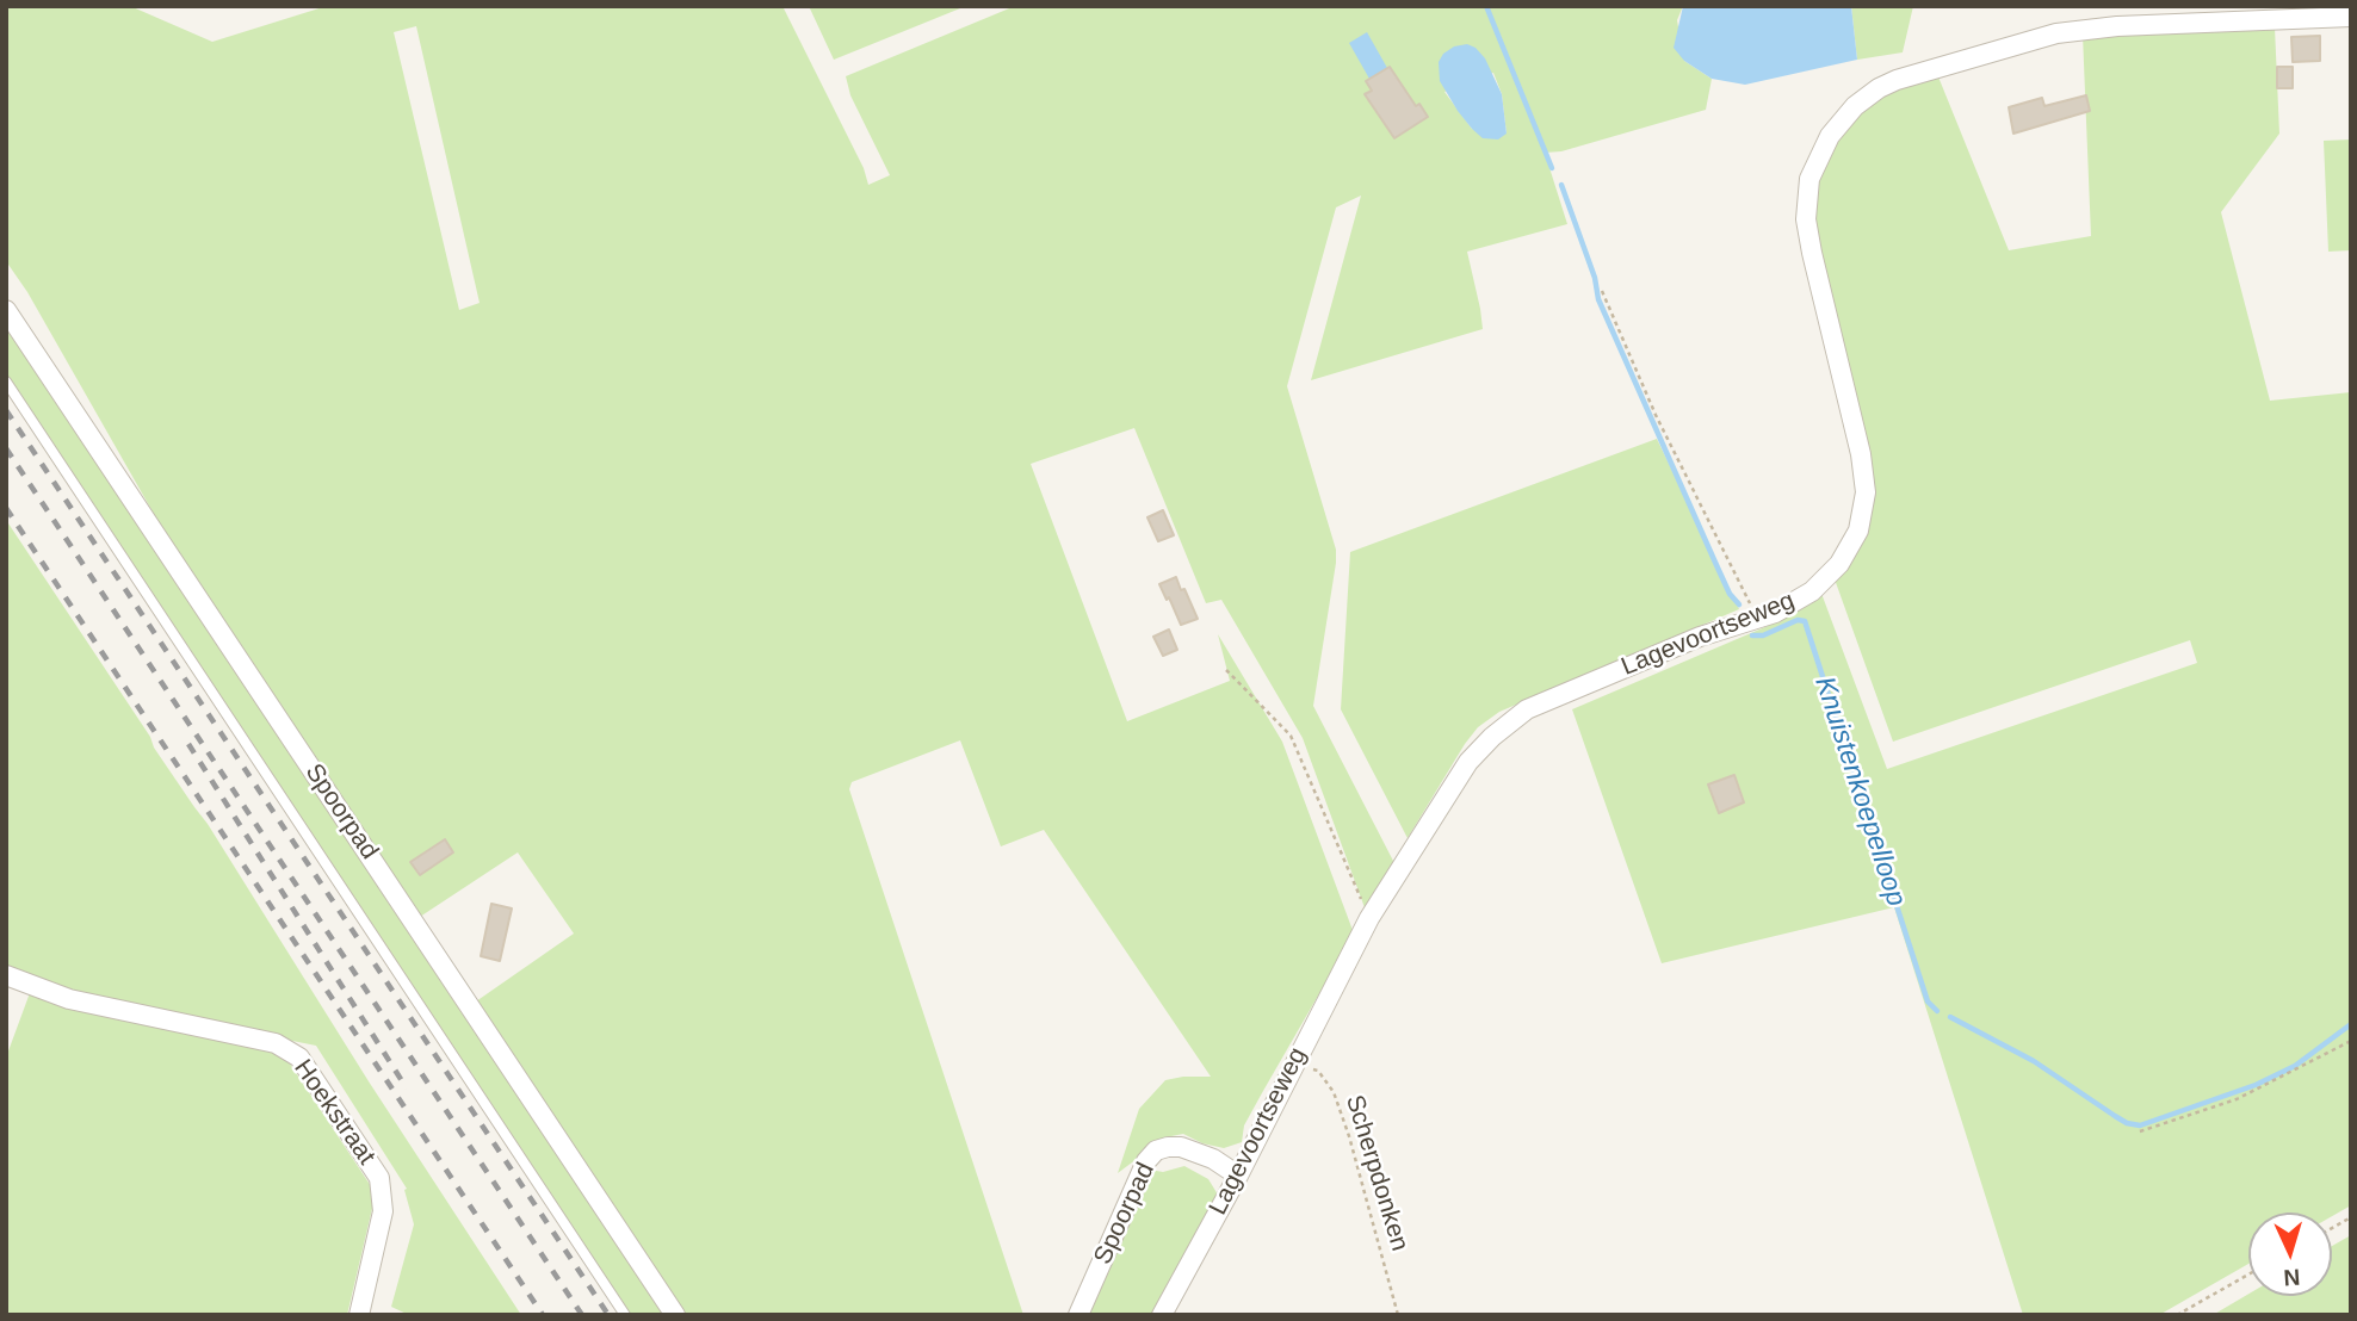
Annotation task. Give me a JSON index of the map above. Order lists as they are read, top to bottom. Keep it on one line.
{"streets":{"street":["Lagevoortseweg","Spoorpad","Hoekstraat"],"path":["Scherpdonken"]},"crossings":[["Lagevoortseweg","Spoorpad"],["Lagevoortseweg","Scherpdonken"]],"water":["Knuistenkoepelloop"],"north":"bottom"}
